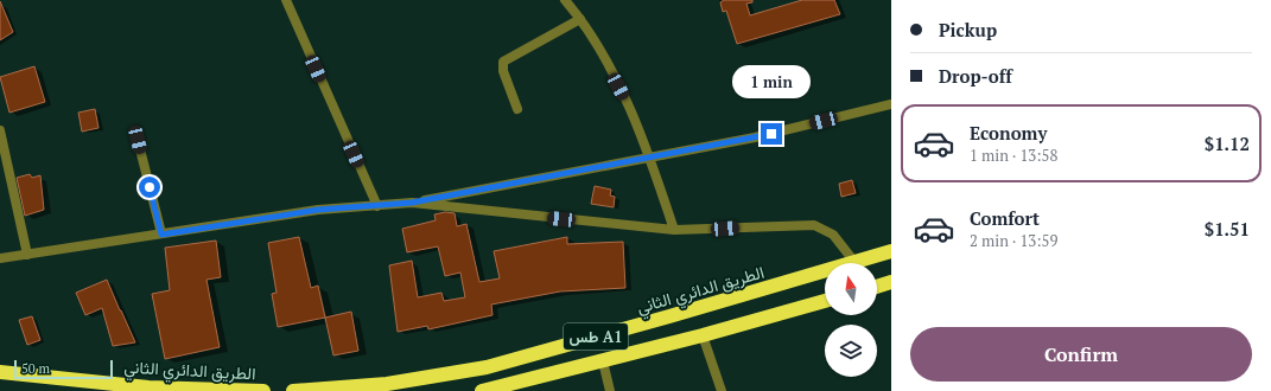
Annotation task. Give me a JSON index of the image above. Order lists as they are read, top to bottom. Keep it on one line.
{"streets":{"highway":["الطريق الدائري الثاني","طس A1"]},"scale_bar":"50 m","north":"top","page":{"banner":["Pickup","Drop-off"],"bubble":"1 min","list":[{"name":"Economy","note":"1 min · 13:58","value":"$1.12"},{"name":"Comfort","note":"2 min · 13:59","value":"$1.51"}],"buttons":"Confirm","scale":"50 m"}}
